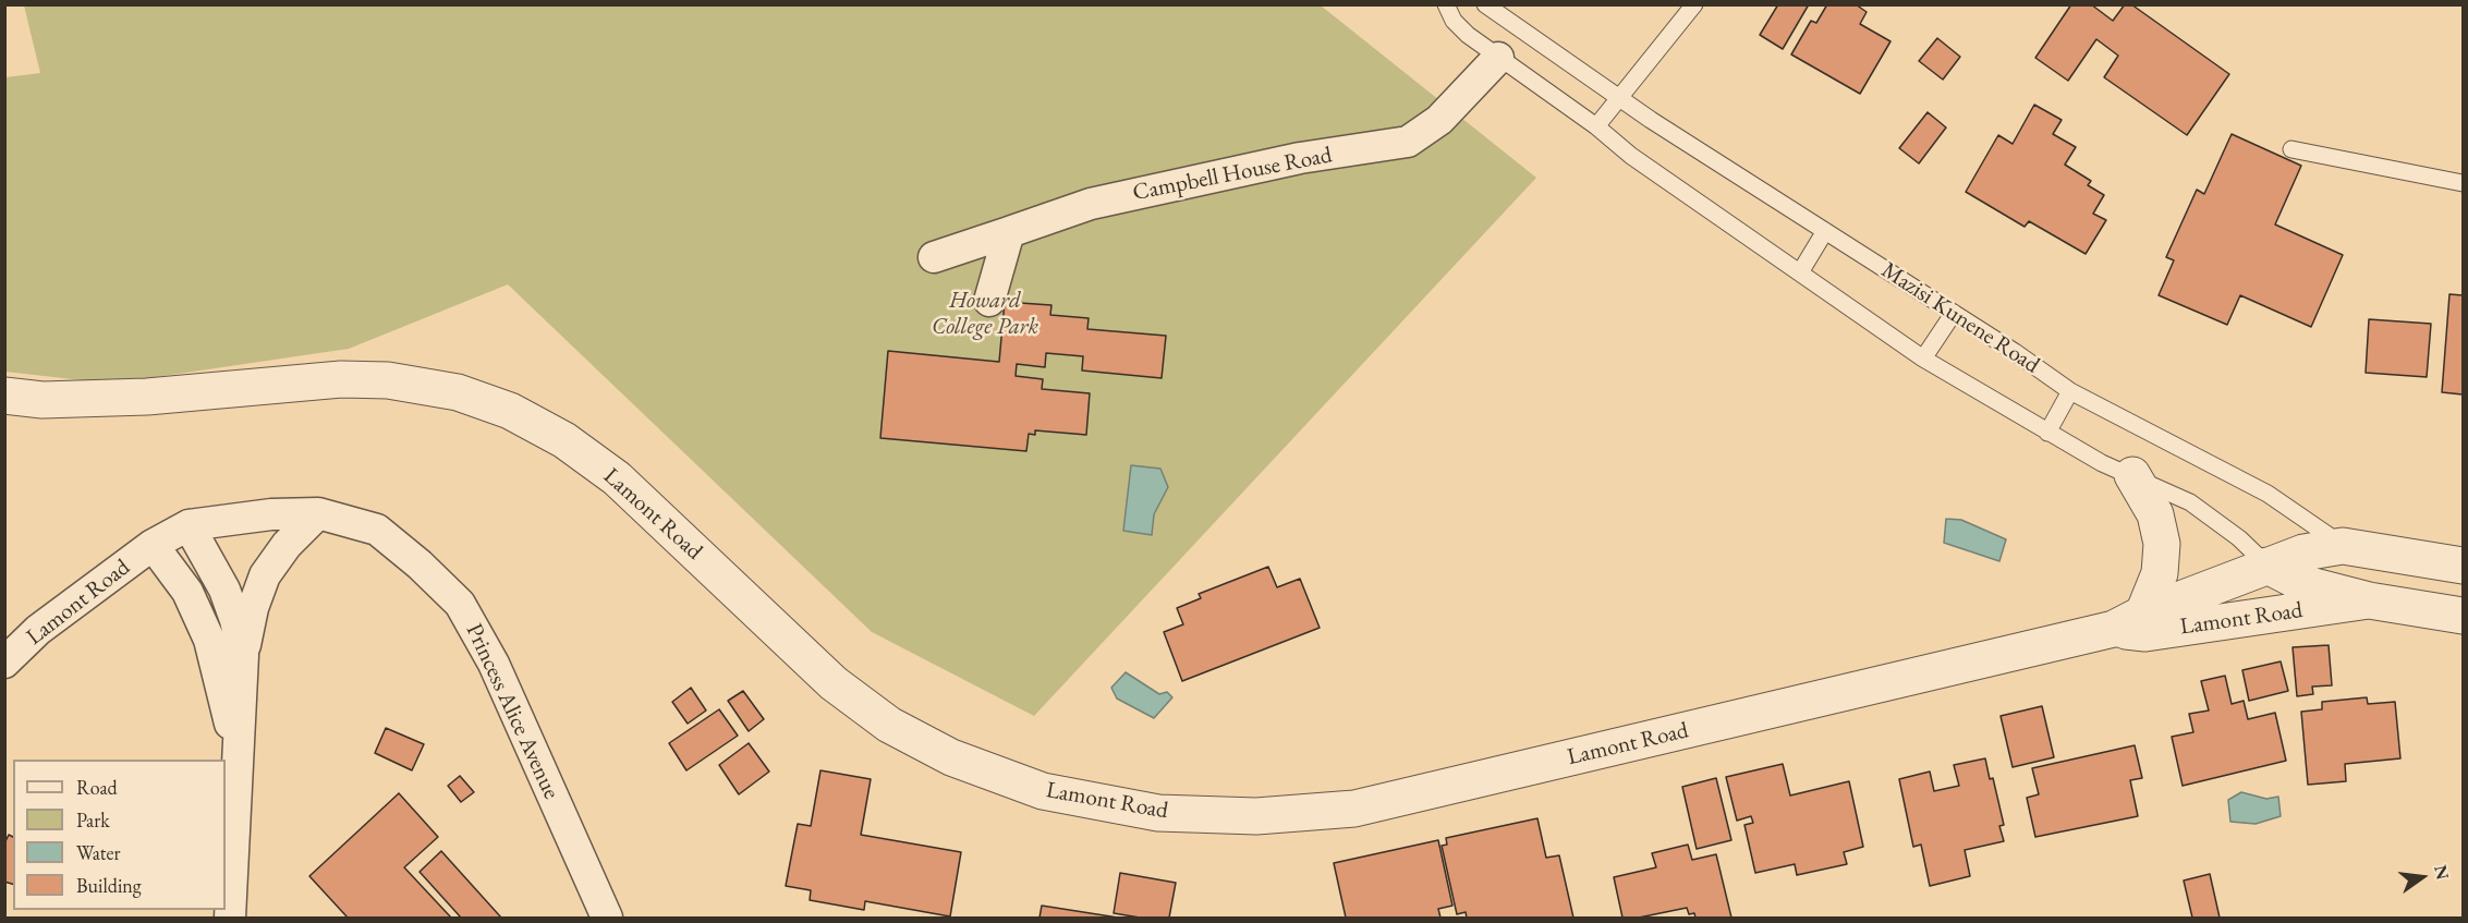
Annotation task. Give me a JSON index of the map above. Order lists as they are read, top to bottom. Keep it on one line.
{"streets":{"street":["Campbell House Road","Mazisi Kunene Road","Lamont Road","Princess Alice Avenue"]},"crossings":[["Mazisi Kunene Road","Lamont Road"],["Lamont Road","Princess Alice Avenue"]],"parks":["Howard College Park"],"legend":["Road","Park","Water","Building"],"north":"right"}
